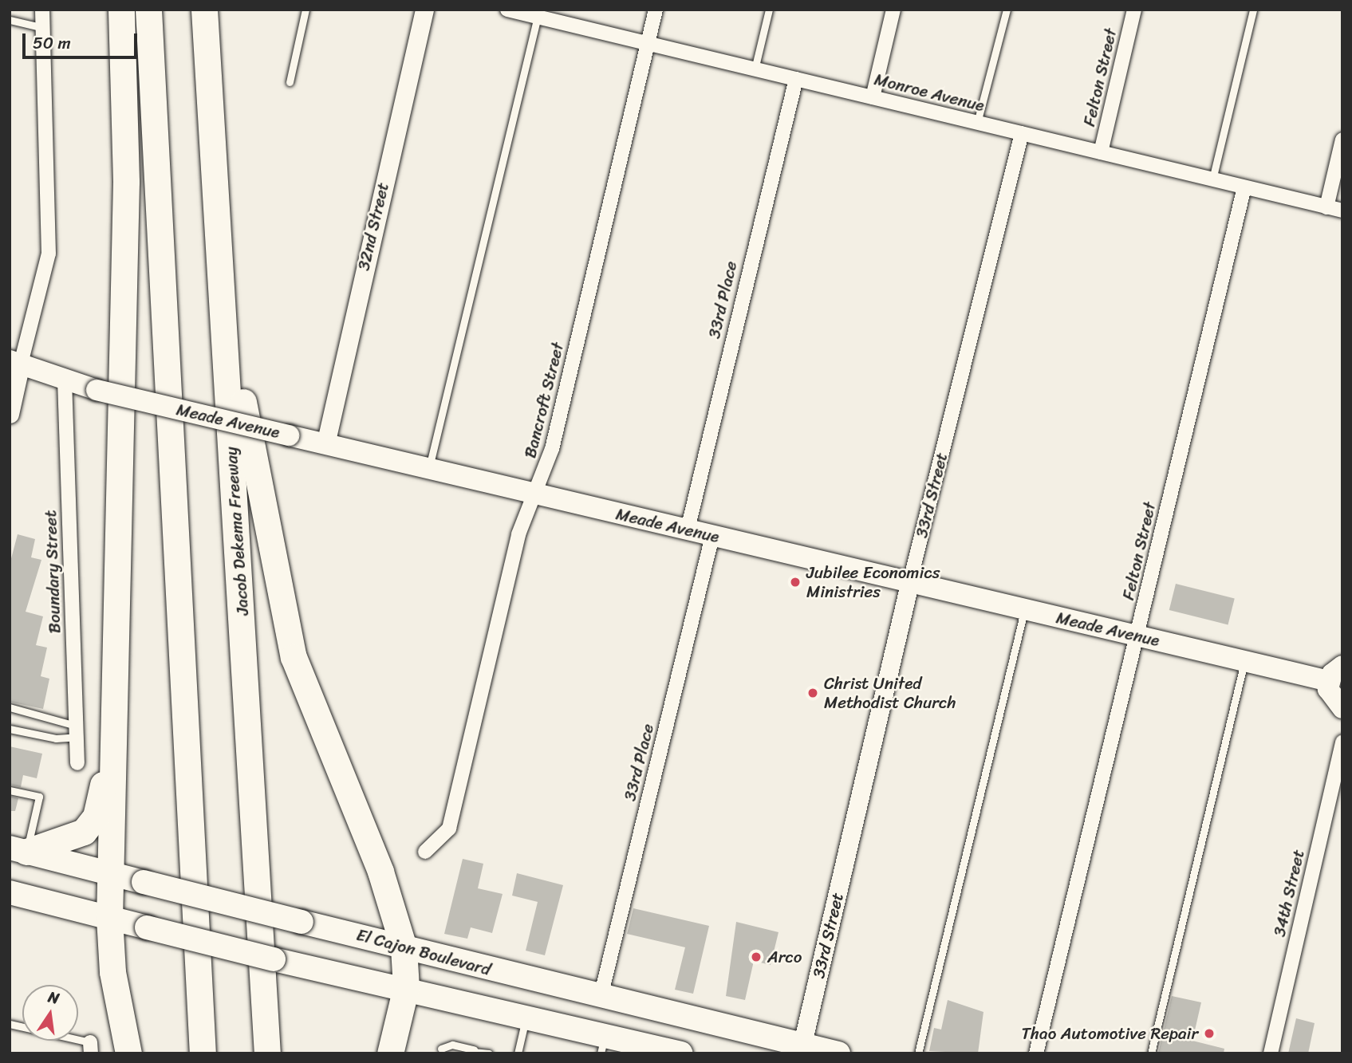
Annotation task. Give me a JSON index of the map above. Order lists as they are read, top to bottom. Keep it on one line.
{"streets":{"highway":["Jacob Dekema Freeway"],"main road":["Meade Avenue","El Cajon Boulevard"],"street":["Felton Street","Monroe Avenue","32nd Street","33rd Place","Bancroft Street","33rd Street","Boundary Street","34th Street"]},"crossings":[["Felton Street","Monroe Avenue"],["Felton Street","Meade Avenue"],["Monroe Avenue","33rd Place"],["Monroe Avenue","Bancroft Street"],["Monroe Avenue","33rd Street"],["32nd Street","Meade Avenue"],["33rd Place","Meade Avenue"],["33rd Place","El Cajon Boulevard"],["Bancroft Street","Meade Avenue"],["Meade Avenue","33rd Street"],["Meade Avenue","Boundary Street"],["33rd Street","El Cajon Boulevard"]],"places":["Jubilee Economics Ministries","Christ United Methodist Church","Arco","Thao Automotive Repair"],"scale_bar":"50 m","north":"top"}
